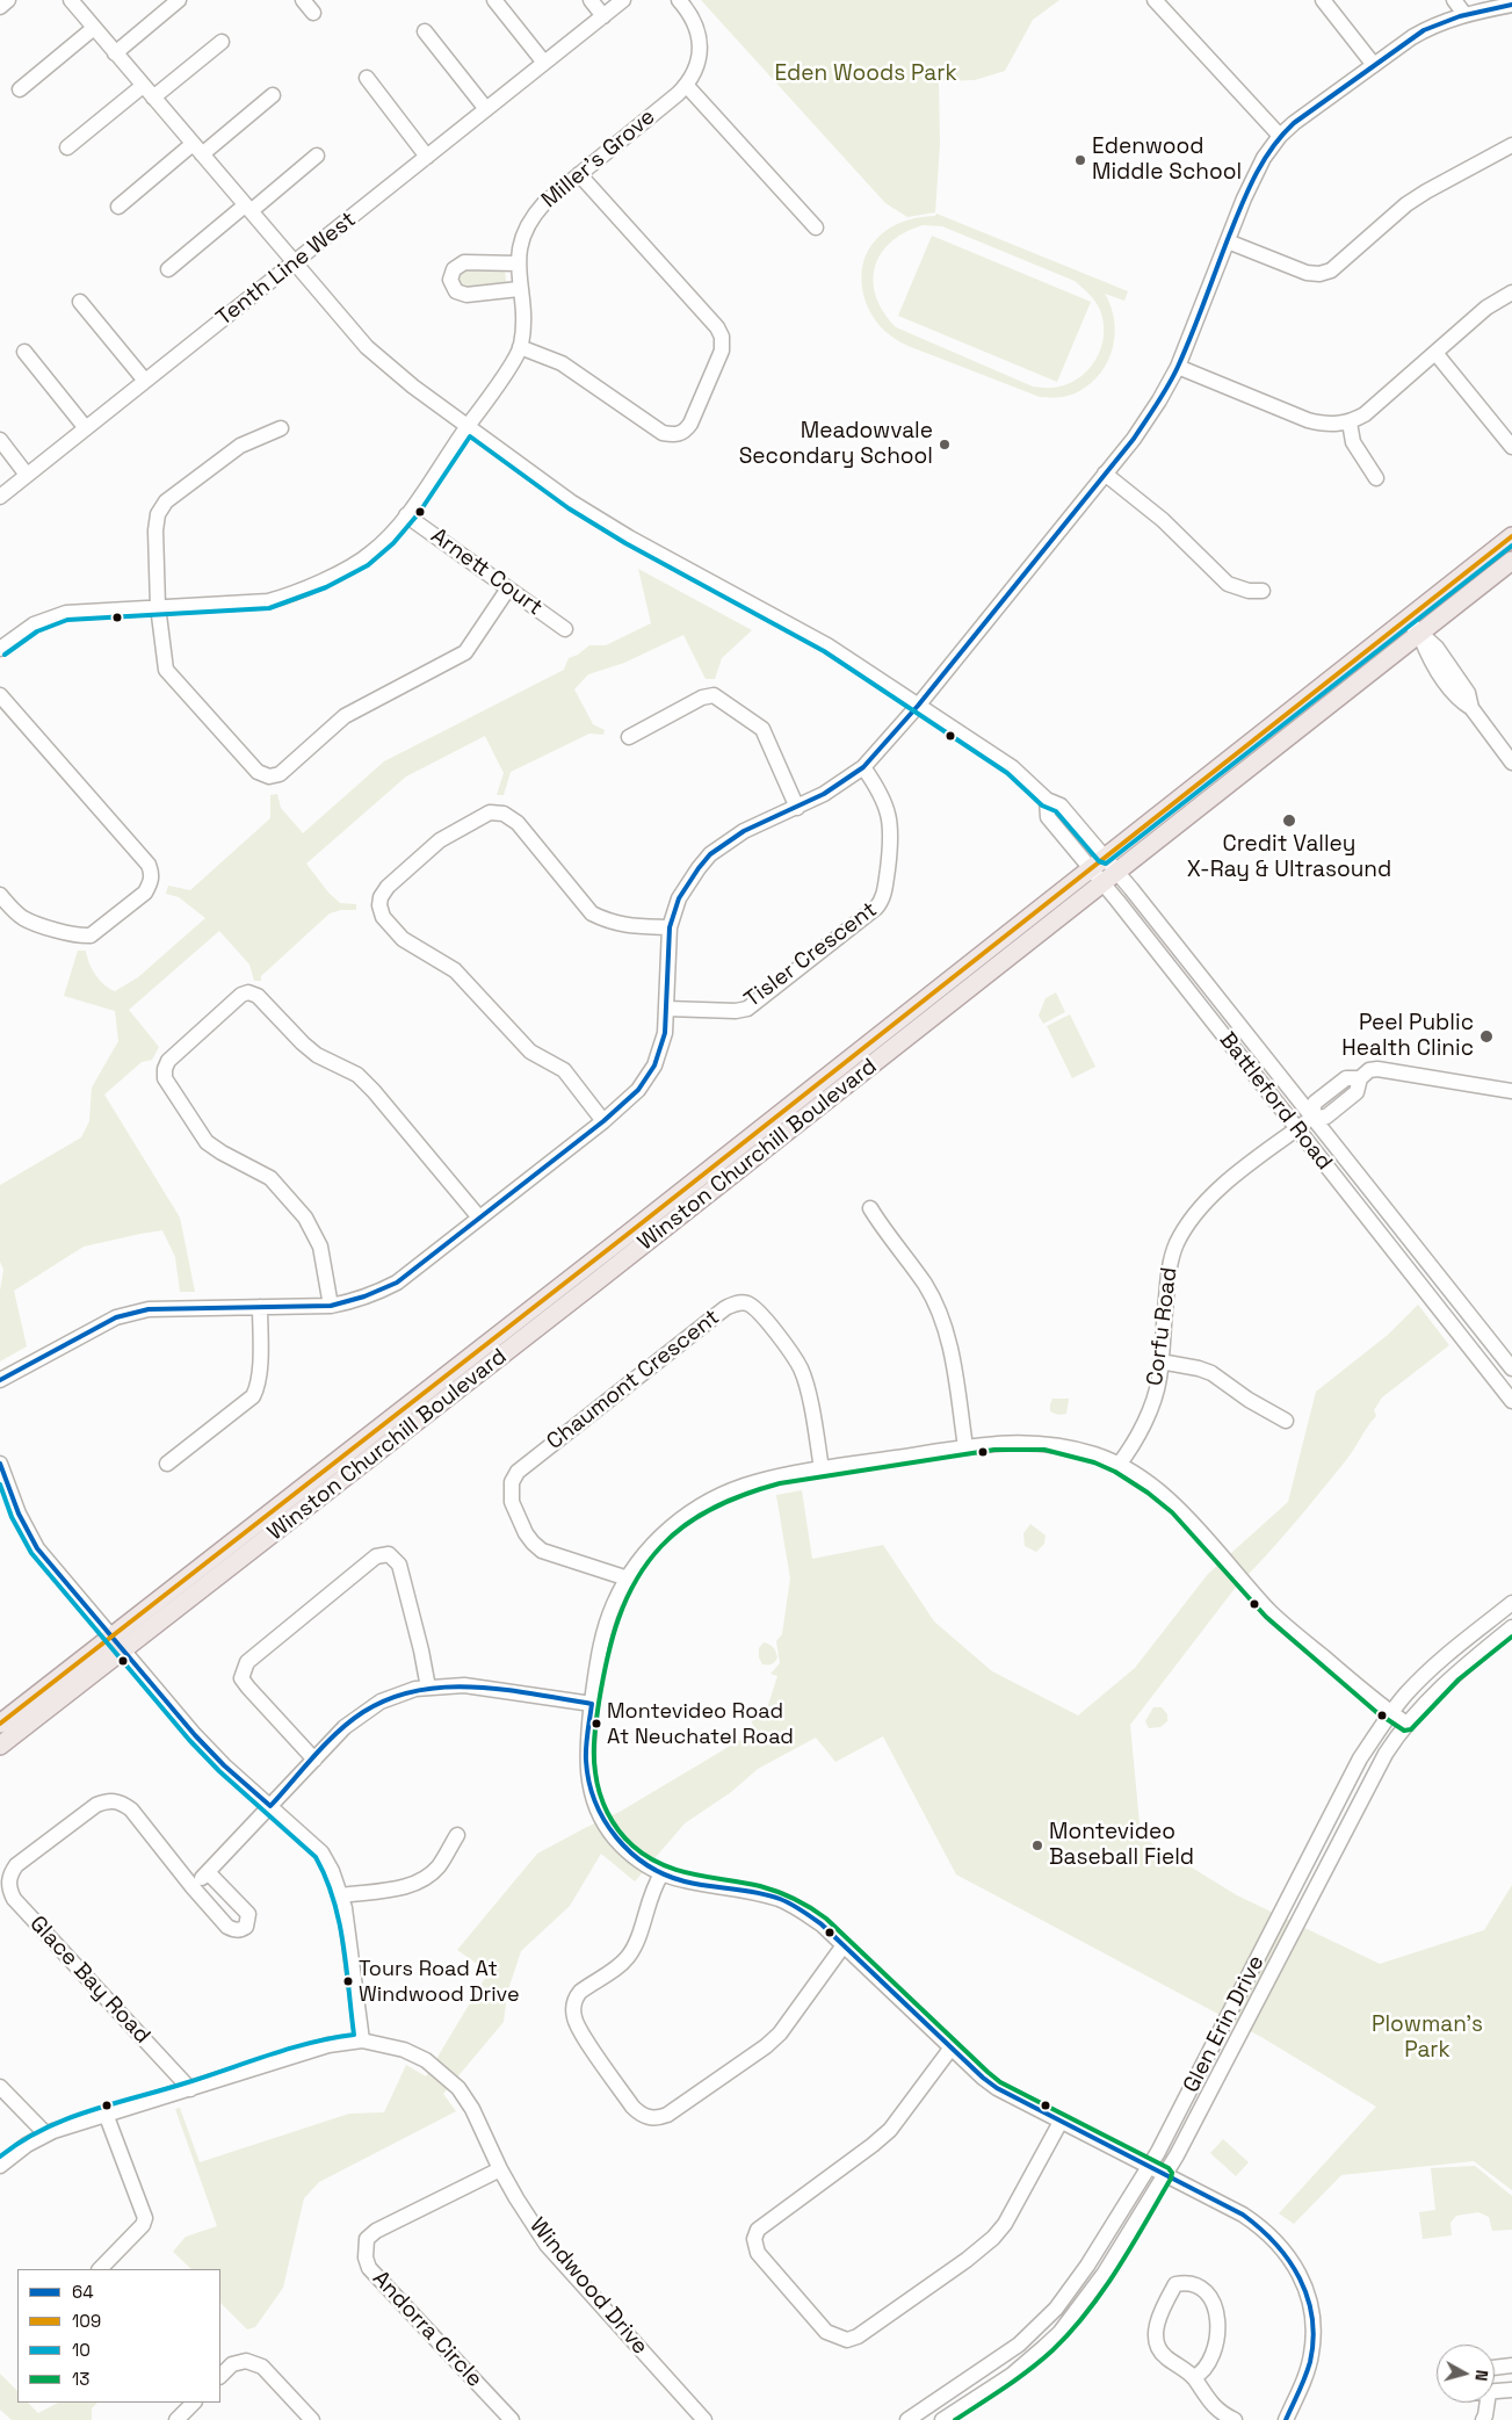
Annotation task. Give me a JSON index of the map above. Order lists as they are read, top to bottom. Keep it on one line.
{"streets":{"main road":["Winston Churchill Boulevard"],"street":["Miller's Grove","Tenth Line West","Arnett Court","Tisler Crescent","Battleford Road","Corfu Road","Chaumont Crescent","Glace Bay Road","Glen Erin Drive","Windwood Drive","Andorra Circle"]},"crossings":[["Miller's Grove","Arnett Court"],["Miller's Grove","Battleford Road"],["Tenth Line West","Battleford Road"],["Battleford Road","Winston Churchill Boulevard"],["Battleford Road","Corfu Road"],["Glace Bay Road","Windwood Drive"],["Windwood Drive","Andorra Circle"]],"parks":["Eden Woods Park","Plowman's Park"],"places":["Edenwood Middle School","Meadowvale Secondary School","Credit Valley X-Ray & Ultrasound","Peel Public Health Clinic","Montevideo Road At Neuchatel Road","Montevideo Baseball Field","Tours Road At Windwood Drive"],"lines":["transit line 64","transit line 10","transit line 109","transit line 13"],"legend":["64","109","10","13"],"north":"right"}
